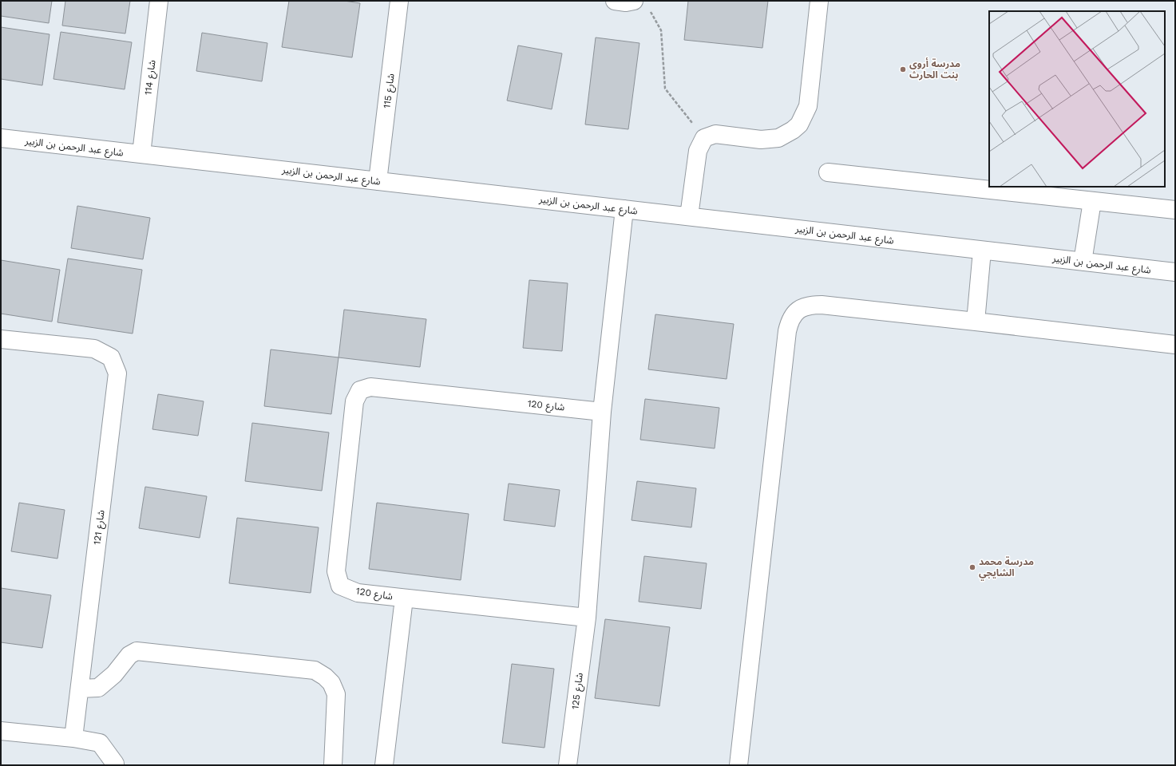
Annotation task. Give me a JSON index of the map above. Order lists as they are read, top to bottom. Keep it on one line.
{"streets":{"street":["شارع 114","شارع 115","شارع عبد الرحمن بن الزبير","شارع 120","شارع 121","شارع 125"]},"crossings":[["شارع 114","شارع عبد الرحمن بن الزبير"],["شارع 115","شارع عبد الرحمن بن الزبير"],["شارع 120","شارع 125"]],"places":["مدرسة أروى بنت الحارث","مدرسة محمد الشايجي"]}
